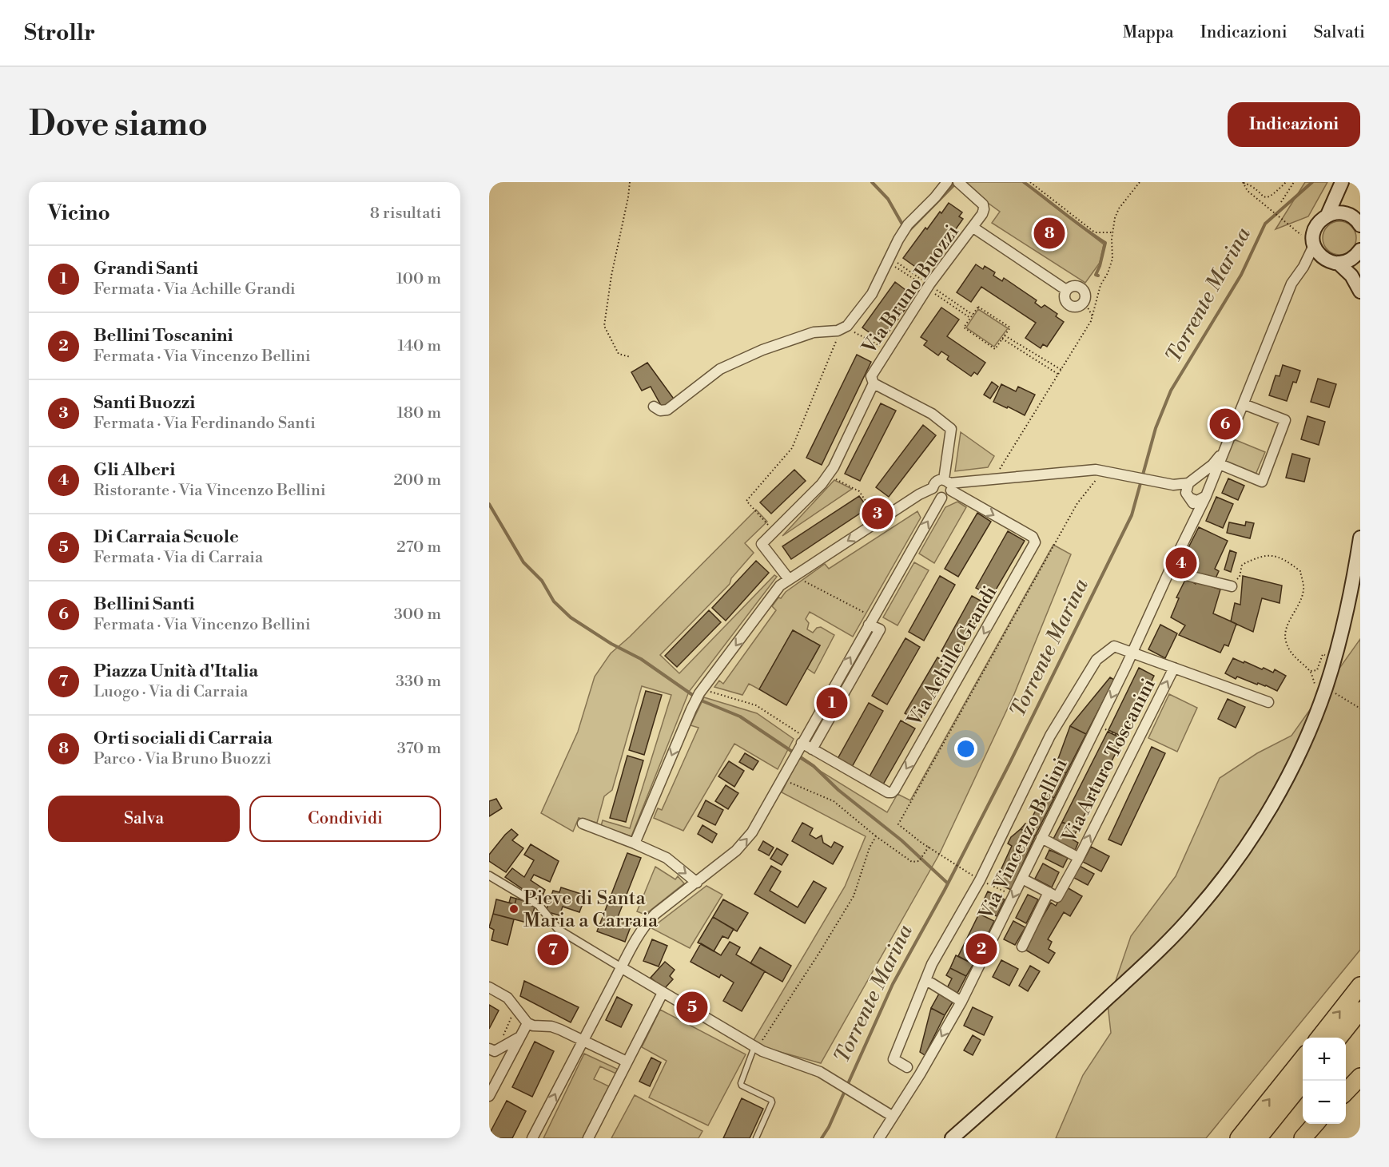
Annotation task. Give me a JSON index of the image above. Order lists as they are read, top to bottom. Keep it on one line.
{"streets":{"street":["Via Bruno Buozzi","Via Achille Grandi","Via Arturo Toscanini","Via Vincenzo Bellini"]},"crossings":[["Via Arturo Toscanini","Via Vincenzo Bellini"]],"water":["Torrente Marina"],"places":["Pieve di Santa Maria a Carraia"],"page":{"header":"Strollr","nav":["Mappa","Indicazioni","Salvati"],"buttons":["Indicazioni",["Salva","Condividi"]],"title":"Dove siamo","heading":["Vicino","8 risultati"],"pins":["8","6","3","4","1","2","7","5"],"list":[{"mark":"1","name":"Grandi Santi","note":"Fermata · Via Achille Grandi","value":"100 m"},{"mark":"2","name":"Bellini Toscanini","note":"Fermata · Via Vincenzo Bellini","value":"140 m"},{"mark":"3","name":"Santi Buozzi","note":"Fermata · Via Ferdinando Santi","value":"180 m"},{"mark":"4","name":"Gli Alberi","note":"Ristorante · Via Vincenzo Bellini","value":"200 m"},{"mark":"5","name":"Di Carraia Scuole","note":"Fermata · Via di Carraia","value":"270 m"},{"mark":"6","name":"Bellini Santi","note":"Fermata · Via Vincenzo Bellini","value":"300 m"},{"mark":"7","name":"Piazza Unità d'Italia","note":"Luogo · Via di Carraia","value":"330 m"},{"mark":"8","name":"Orti sociali di Carraia","note":"Parco · Via Bruno Buozzi","value":"370 m"}],"map_buttons":["+","−"]}}
